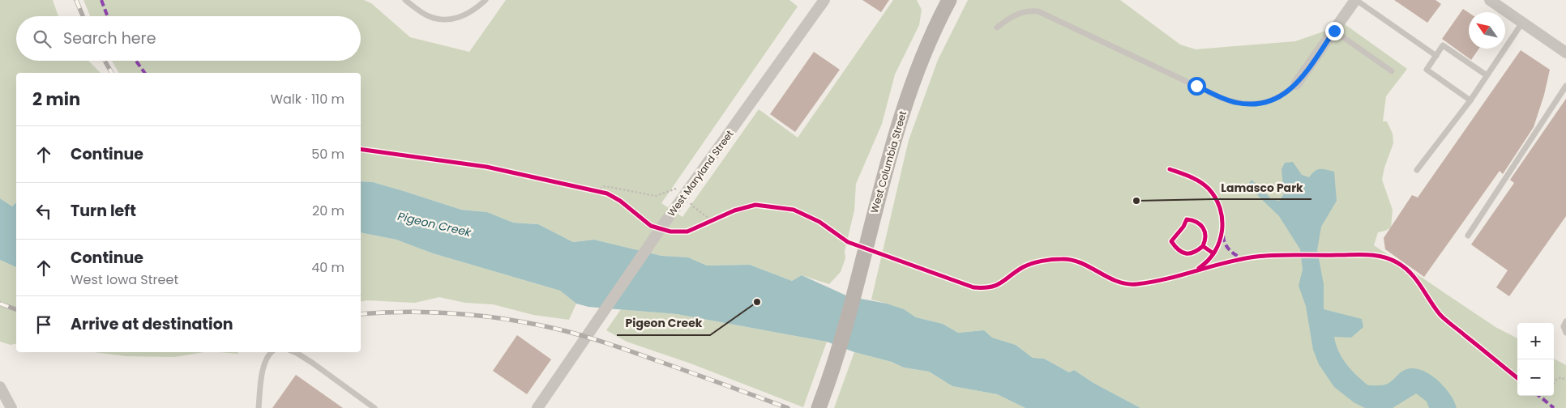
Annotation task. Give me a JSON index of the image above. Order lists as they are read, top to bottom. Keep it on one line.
{"streets":{"main road":["West Columbia Street"],"street":["West Maryland Street"]},"water":["Pigeon Creek"],"places":["Lamasco Park","Pigeon Creek"],"north":"top left","page":{"search":"Search here","heading":["2 min","Walk · 110 m"],"list":[["Continue","50 m"],["Turn left","20 m"],["Continue","West Iowa Street","40 m"],"Arrive at destination"],"map_buttons":["+","−"]}}
